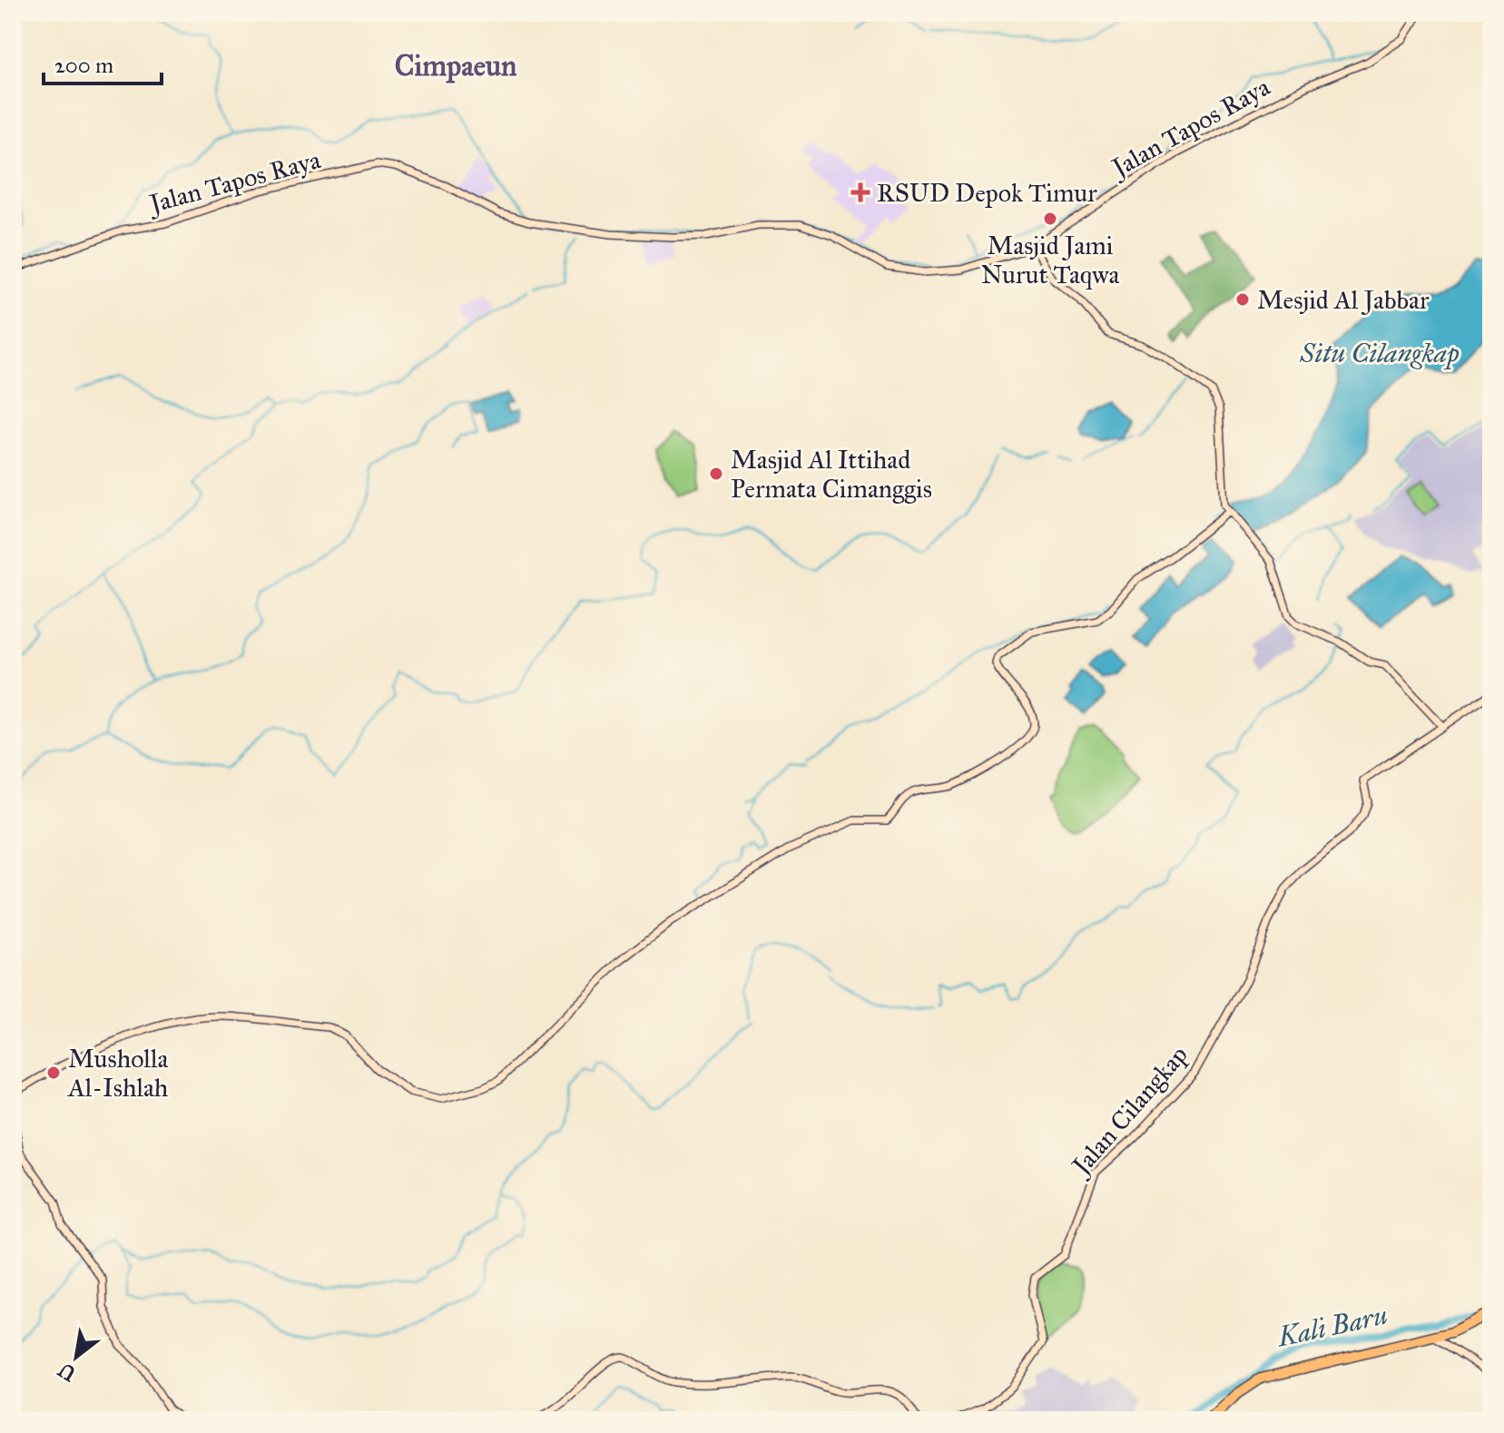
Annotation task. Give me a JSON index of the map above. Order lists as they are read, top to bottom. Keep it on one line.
{"streets":{"street":["Jalan Tapos Raya","Jalan Cilangkap"]},"districts":["Cimpaeun"],"water":["Situ Cilangkap","Kali Baru"],"places":{"health":["RSUD Depok Timur"],"other":["Masjid Jami Nurut Taqwa","Mesjid Al Jabbar","Masjid Al Ittihad Permata Cimanggis","Musholla Al-Ishlah"]},"scale_bar":"200 m","north":"bottom left"}
